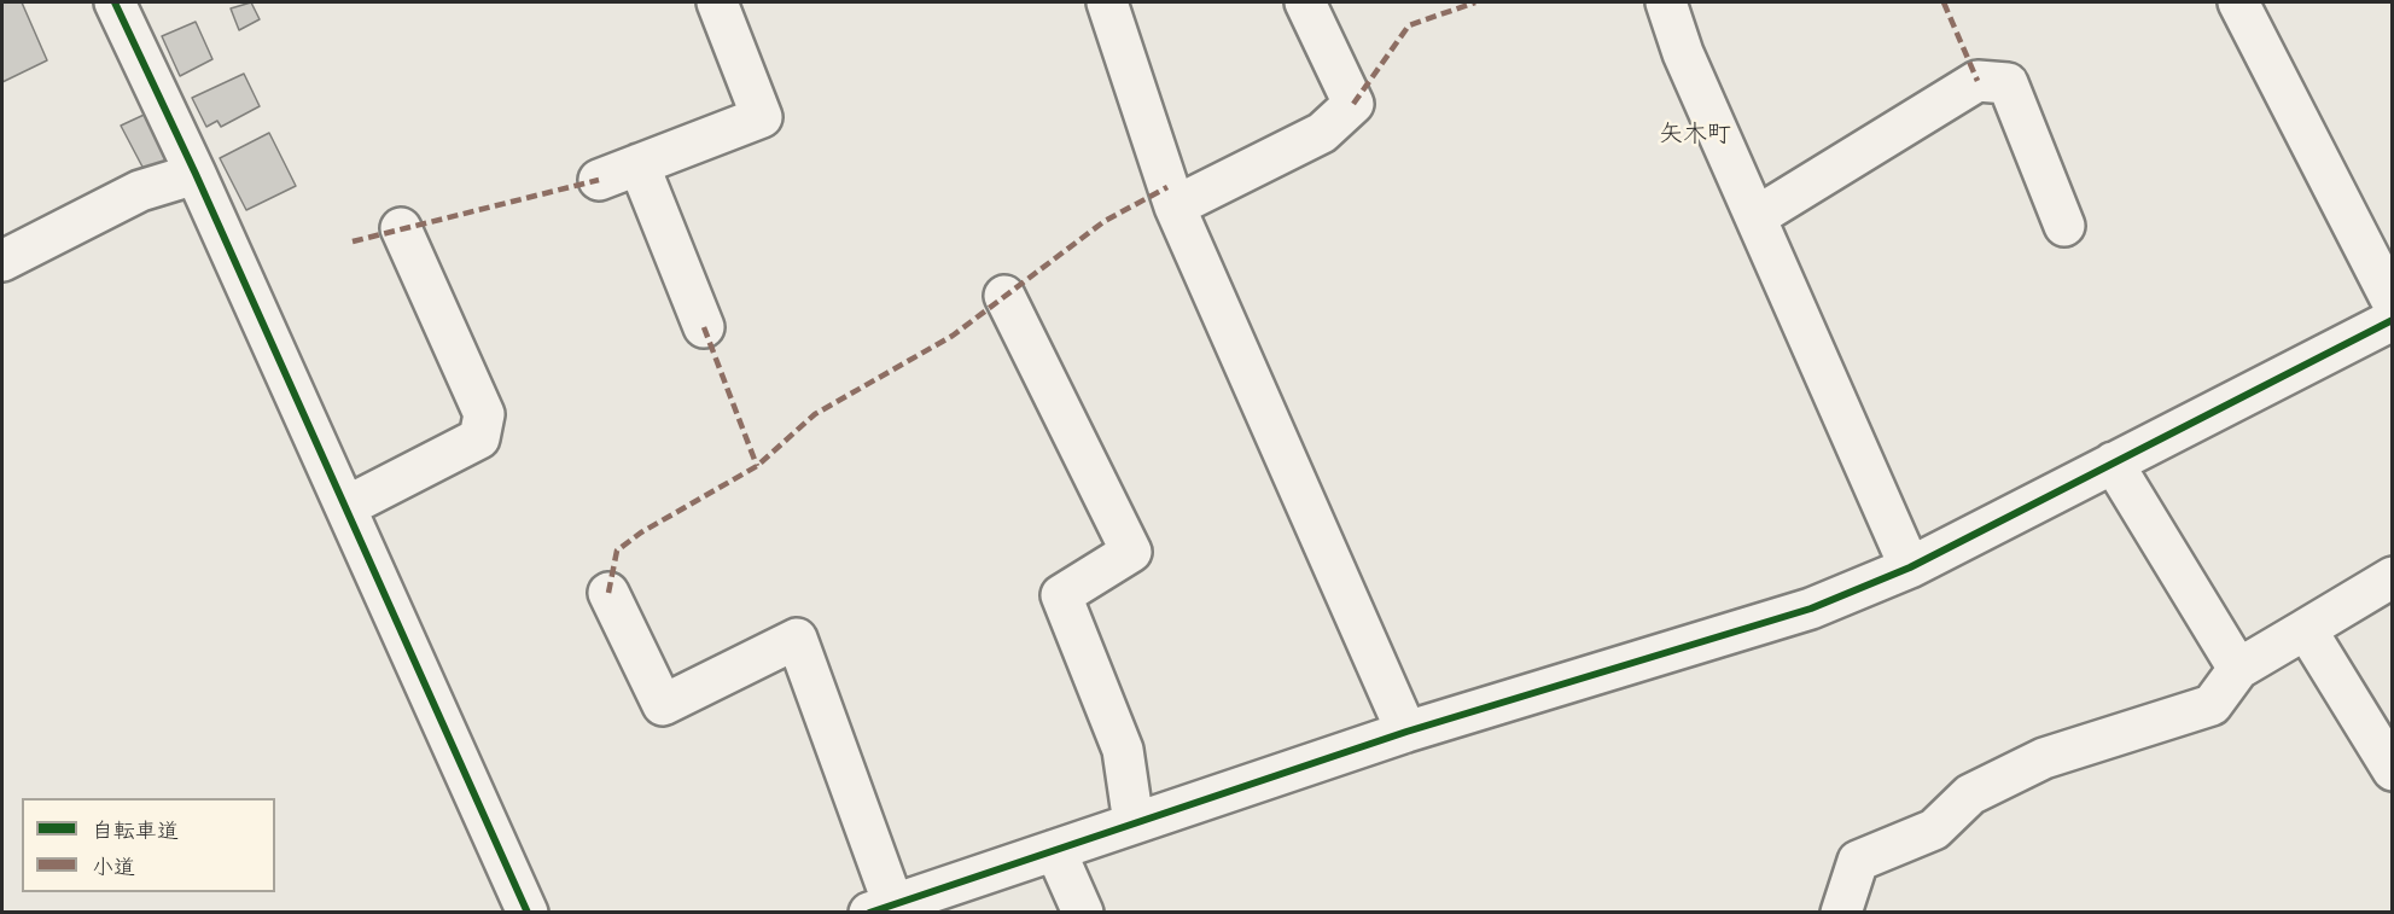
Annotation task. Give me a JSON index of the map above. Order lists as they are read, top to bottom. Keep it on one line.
{"districts":["矢木町"],"legend":["自転車道","小道"]}
